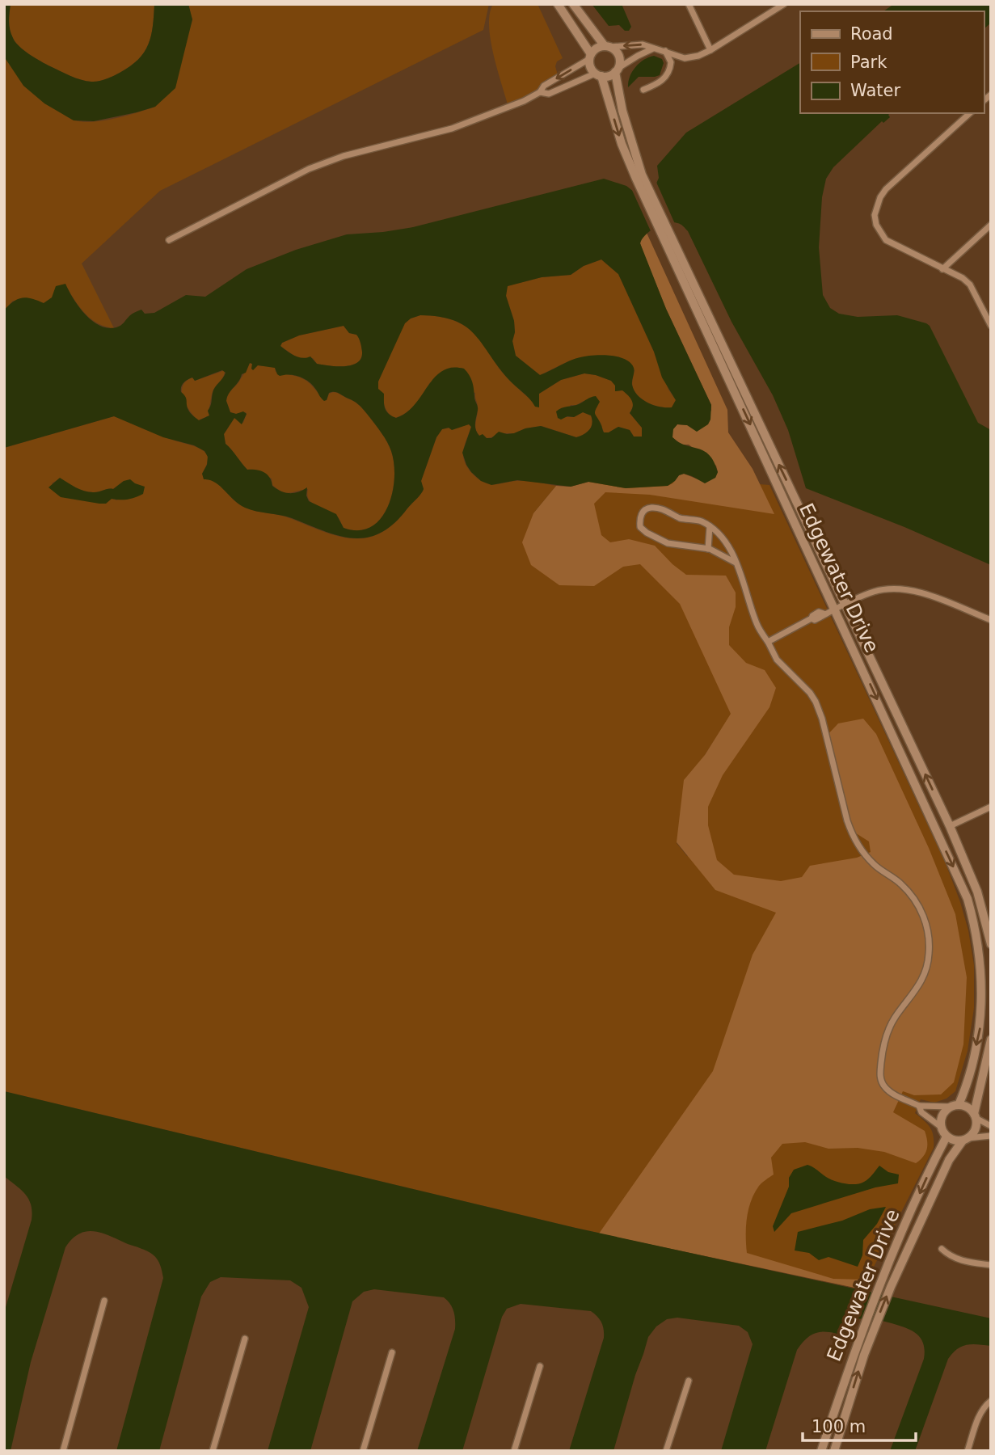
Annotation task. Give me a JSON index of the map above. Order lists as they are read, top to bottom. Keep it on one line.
{"streets":{"street":["Edgewater Drive"]},"legend":["Road","Park","Water"],"scale_bar":"100 m"}
